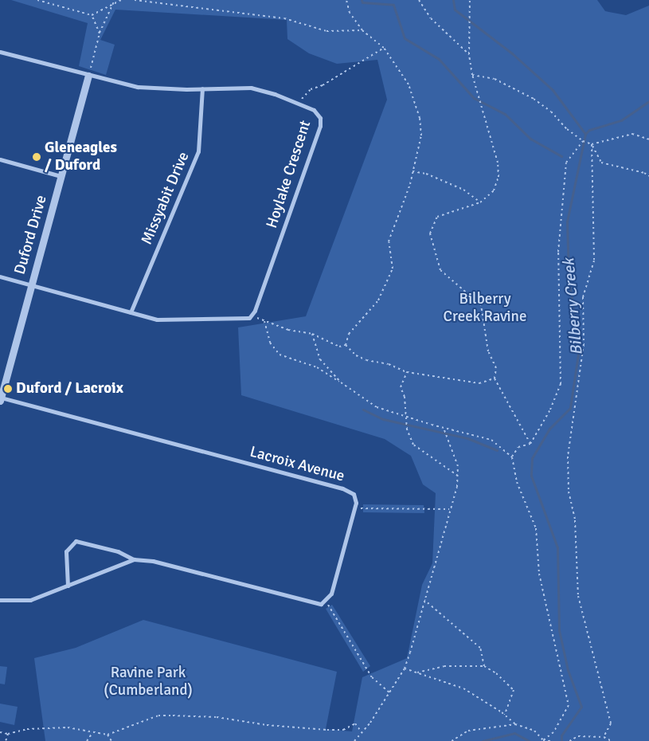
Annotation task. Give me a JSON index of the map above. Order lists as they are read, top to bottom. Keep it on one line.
{"streets":{"street":["Hoylake Crescent","Missyabit Drive","Duford Drive","Lacroix Avenue"]},"crossings":[["Hoylake Crescent","Missyabit Drive"],["Hoylake Crescent","Duford Drive"],["Duford Drive","Lacroix Avenue"]],"water":["Bilberry Creek"],"parks":["Bilberry Creek Ravine","Ravine Park (Cumberland)"],"places":["Gleneagles / Duford","Duford / Lacroix"]}
